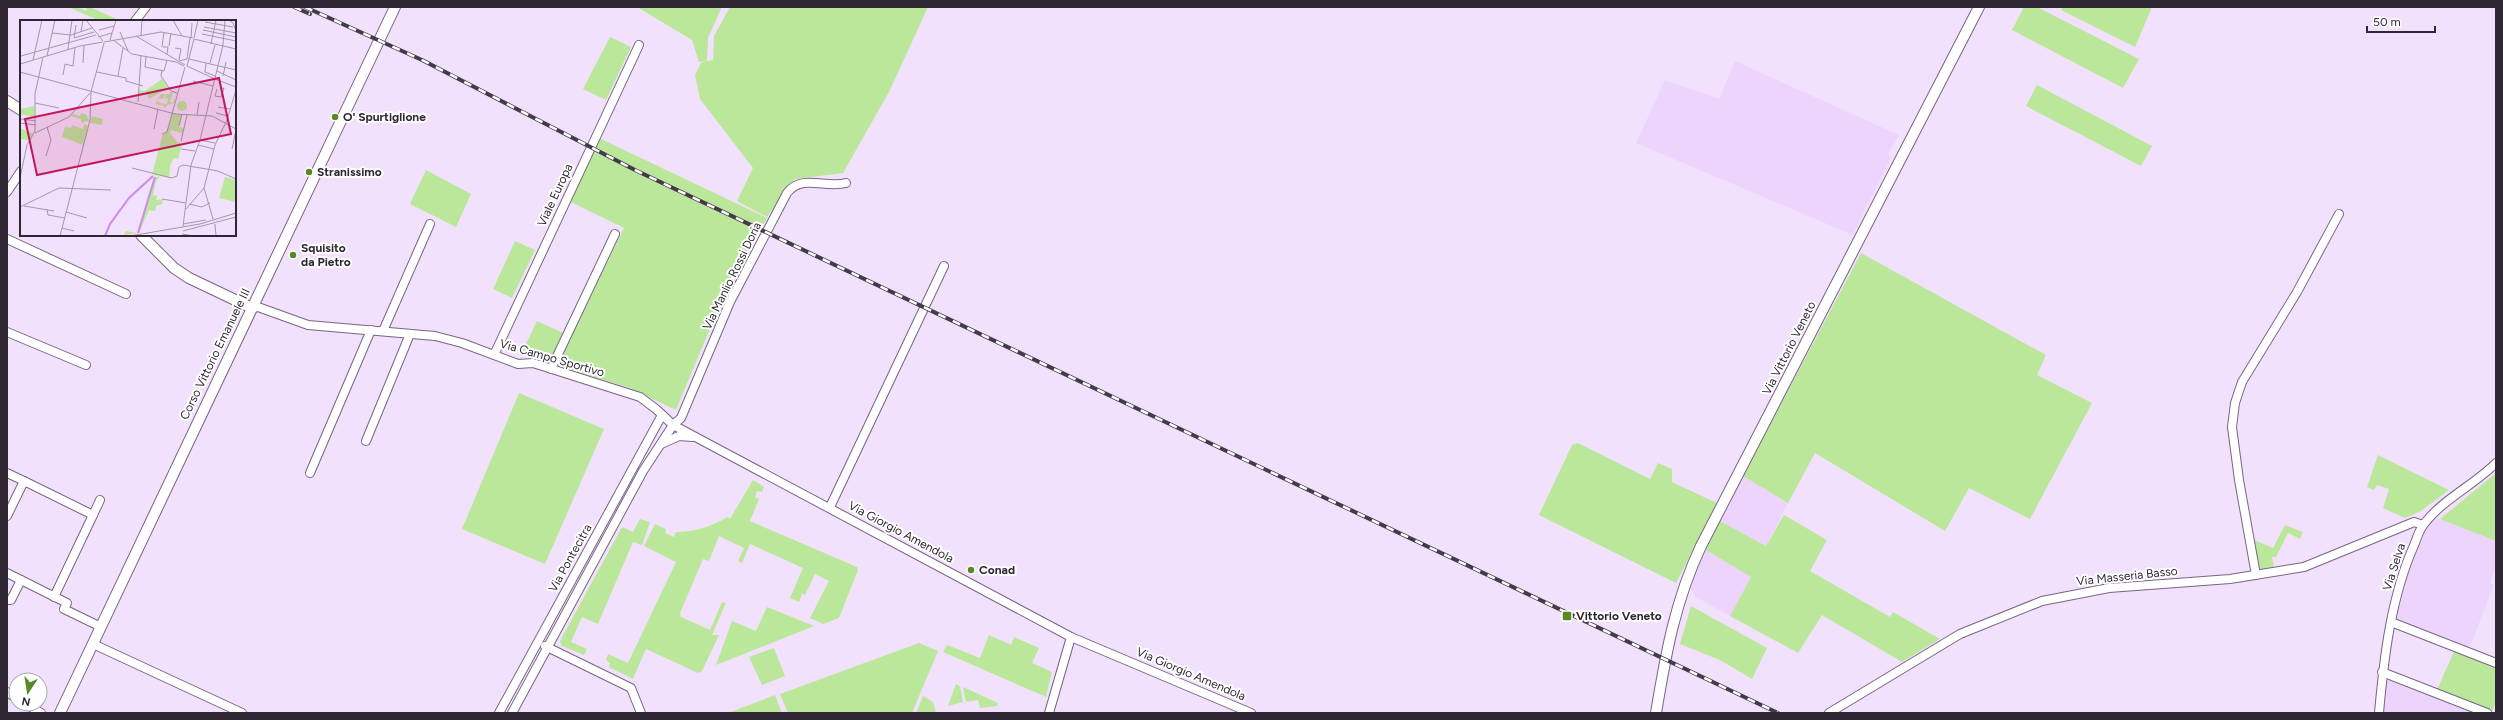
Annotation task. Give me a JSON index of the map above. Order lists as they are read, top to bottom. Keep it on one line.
{"streets":{"street":["Viale Europa","Via Manlio Rossi Doria","Via Vittorio Veneto","Corso Vittorio Emanuele III","Via Campo Sportivo","Via Giorgio Amendola","Via Pontecitra","Via Selva","Via Masseria Basso"]},"crossings":[["Viale Europa","Via Campo Sportivo"],["Via Manlio Rossi Doria","Via Campo Sportivo"],["Via Manlio Rossi Doria","Via Giorgio Amendola"],["Via Manlio Rossi Doria","Via Pontecitra"],["Corso Vittorio Emanuele III","Via Campo Sportivo"],["Via Campo Sportivo","Via Giorgio Amendola"],["Via Campo Sportivo","Via Pontecitra"],["Via Giorgio Amendola","Via Pontecitra"],["Via Selva","Via Masseria Basso"]],"places":{"other":["O' Spurtiglione","Stranissimo","Squisito da Pietro","Conad"],"transit":["Vittorio Veneto"]},"scale_bar":"50 m","north":"bottom"}
